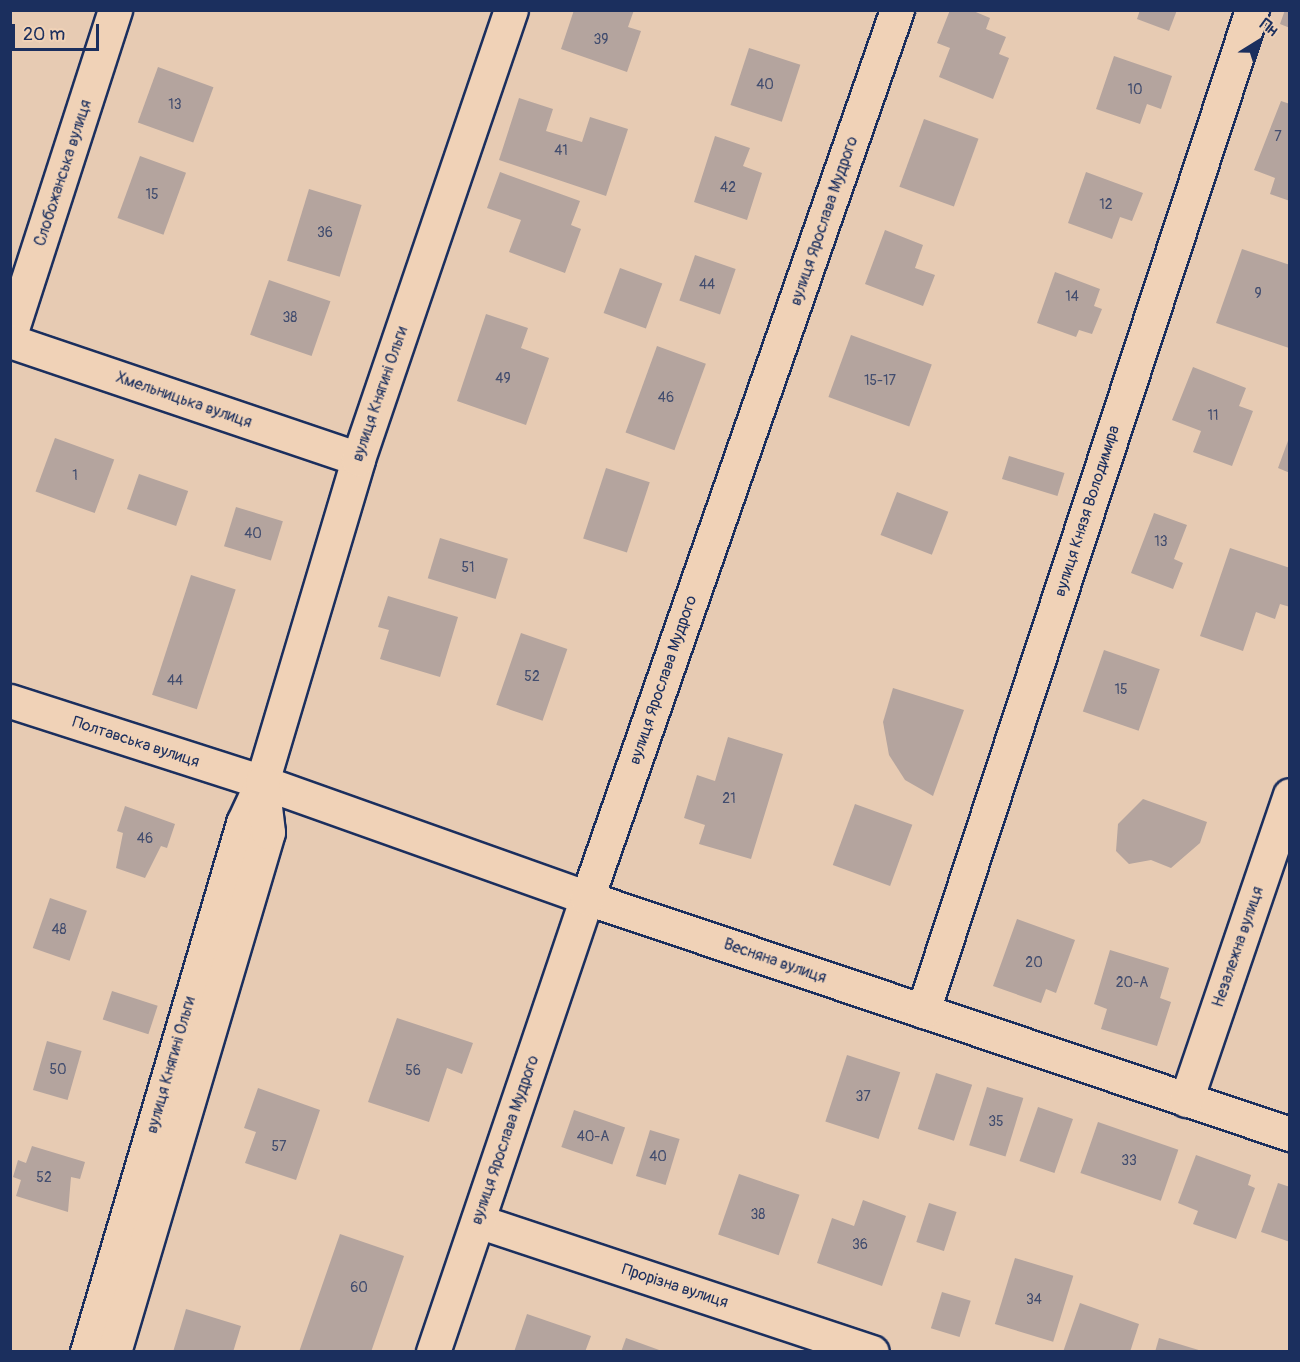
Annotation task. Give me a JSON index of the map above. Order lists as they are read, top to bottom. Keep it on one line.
{"streets":{"street":["Слобожанська вулиця","вулиця Ярослава Мудрого","вулиця Княгині Ольги","Хмельницька вулиця","вулиця Князя Володимира","Полтавська вулиця","Незалежна вулиця","Весняна вулиця","Прорізна вулиця"]},"crossings":[["вулиця Ярослава Мудрого","Весняна вулиця"],["вулиця Ярослава Мудрого","Прорізна вулиця"],["вулиця Княгині Ольги","Хмельницька вулиця"],["вулиця Княгині Ольги","Полтавська вулиця"],["вулиця Княгині Ольги","Весняна вулиця"],["вулиця Князя Володимира","Весняна вулиця"],["Полтавська вулиця","Весняна вулиця"],["Незалежна вулиця","Весняна вулиця"]],"house_numbers":["39","40","10","13","7","41","42","15","12","36","44","9","14","38","49","15-17","46","11","1","40","13","51","52","44","15","21","46","48","20","20-А","50","56","37","35","40-А","57","40","33","52","38","36","60","34"],"scale_bar":"20 m","north":"top right"}
